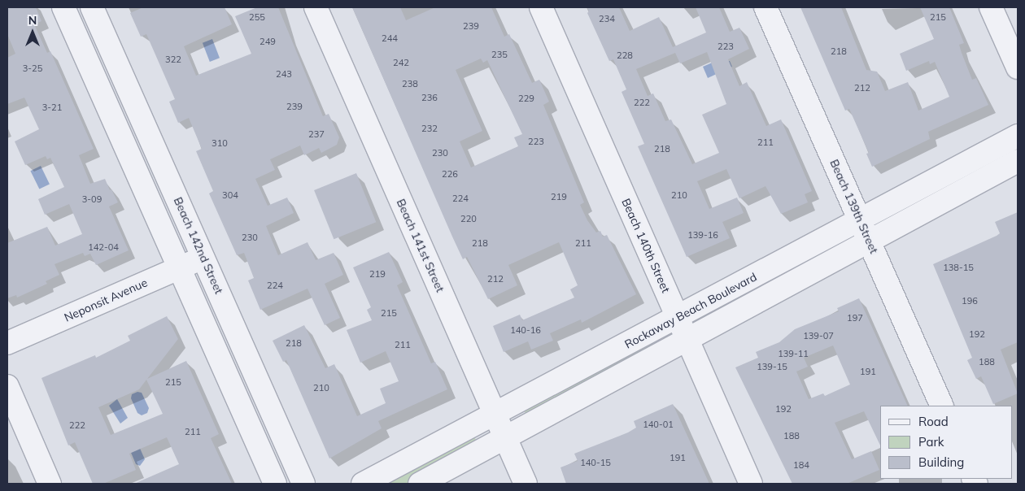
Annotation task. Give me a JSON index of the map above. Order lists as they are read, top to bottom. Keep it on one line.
{"streets":{"street":["Beach 139th Street","Beach 142nd Street","Beach 141st Street","Beach 140th Street","Neponsit Avenue","Rockaway Beach Boulevard"]},"crossings":[["Beach 139th Street","Rockaway Beach Boulevard"],["Beach 142nd Street","Neponsit Avenue"],["Beach 141st Street","Rockaway Beach Boulevard"],["Beach 140th Street","Rockaway Beach Boulevard"]],"house_numbers":["255","215","234","239","244","249","223","218","235","228","322","242","3-25","243","238","212","236","229","222","239","3-21","232","237","223","211","310","218","230","226","304","210","219","224","3-09","220","139-16","230","218","211","142-04","138-15","219","212","224","196","215","197","140-16","192","139-07","218","211","139-11","188","139-15","191","215","210","192","140-01","222","211","188","191","140-15","184"],"legend":["Road","Park","Building"],"north":"top"}
